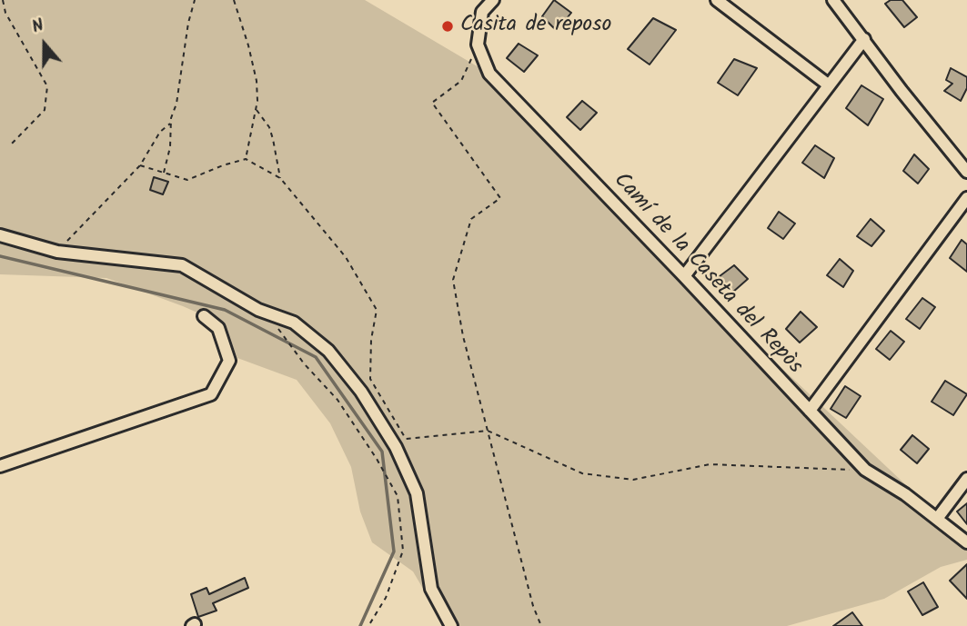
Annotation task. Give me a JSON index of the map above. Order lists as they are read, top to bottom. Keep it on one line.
{"streets":{"street":["Camí de la Caseta del Repòs"]},"places":["Casita de reposo"],"north":"top"}
